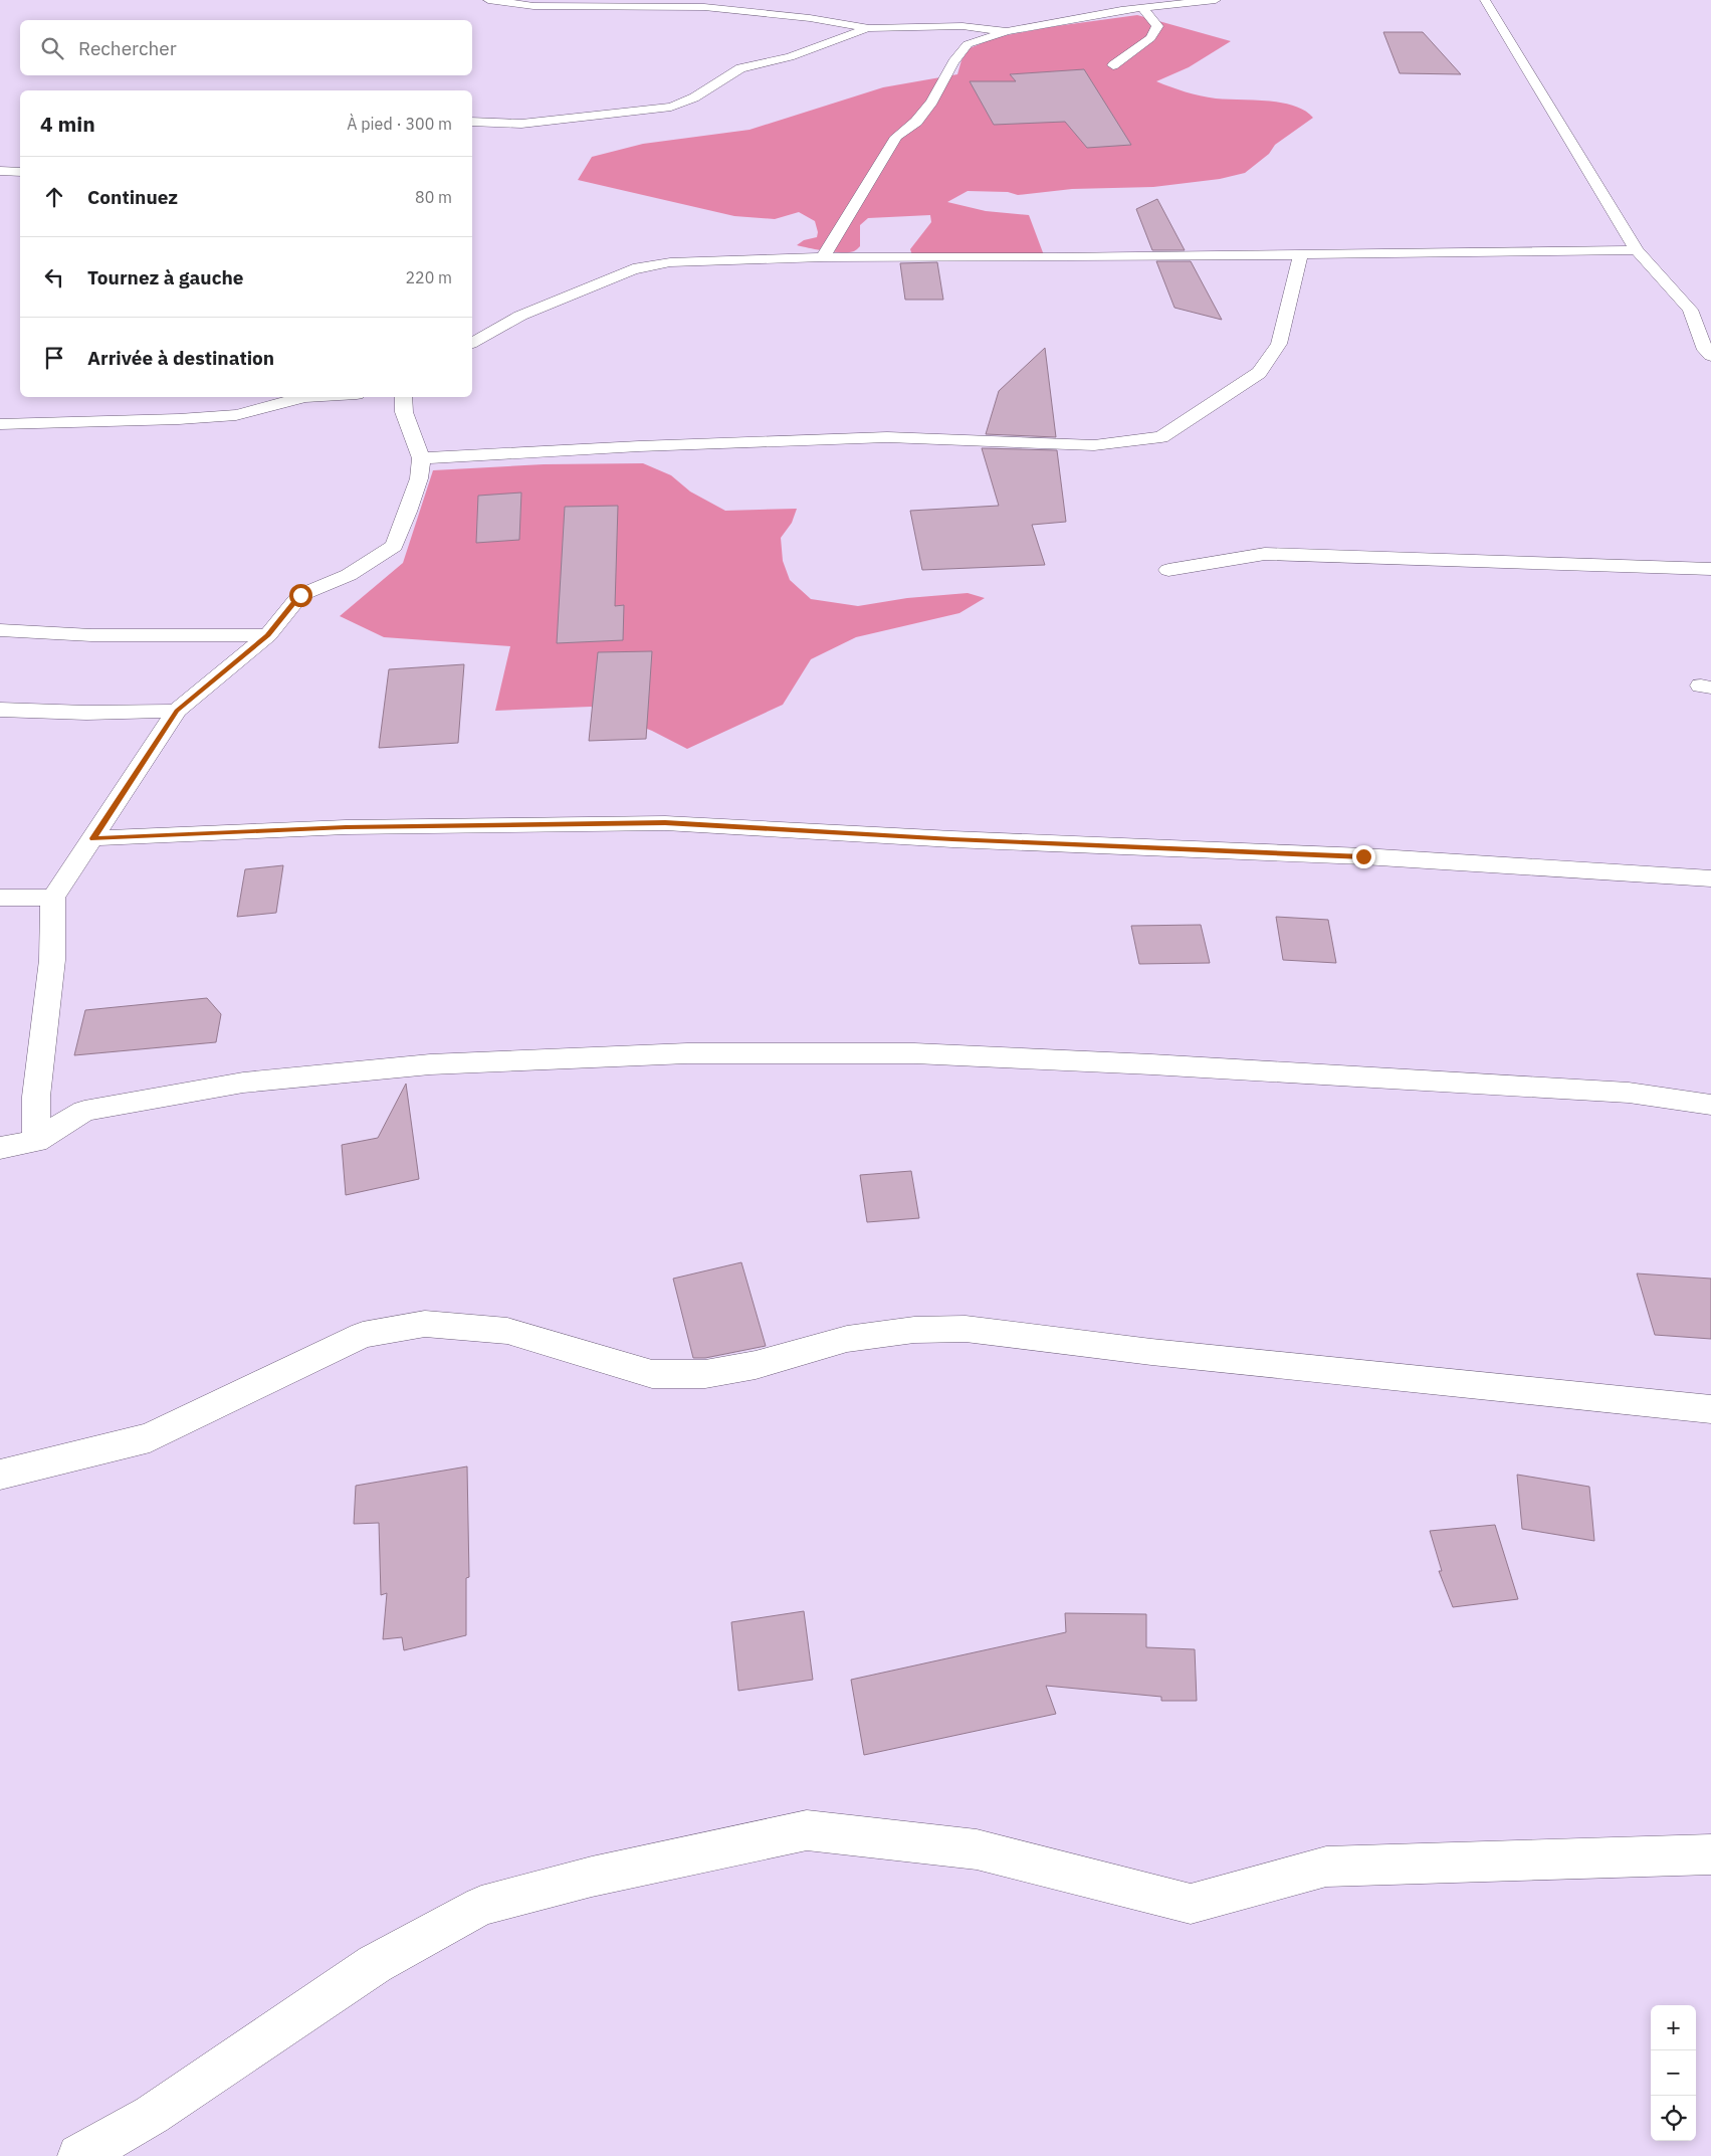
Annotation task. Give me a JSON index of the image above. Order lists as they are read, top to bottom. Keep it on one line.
{"page":{"search":"Rechercher","heading":["4 min","À pied · 300 m"],"list":[["Continuez","80 m"],["Tournez à gauche","220 m"],"Arrivée à destination"],"map_buttons":["+","−"]}}
